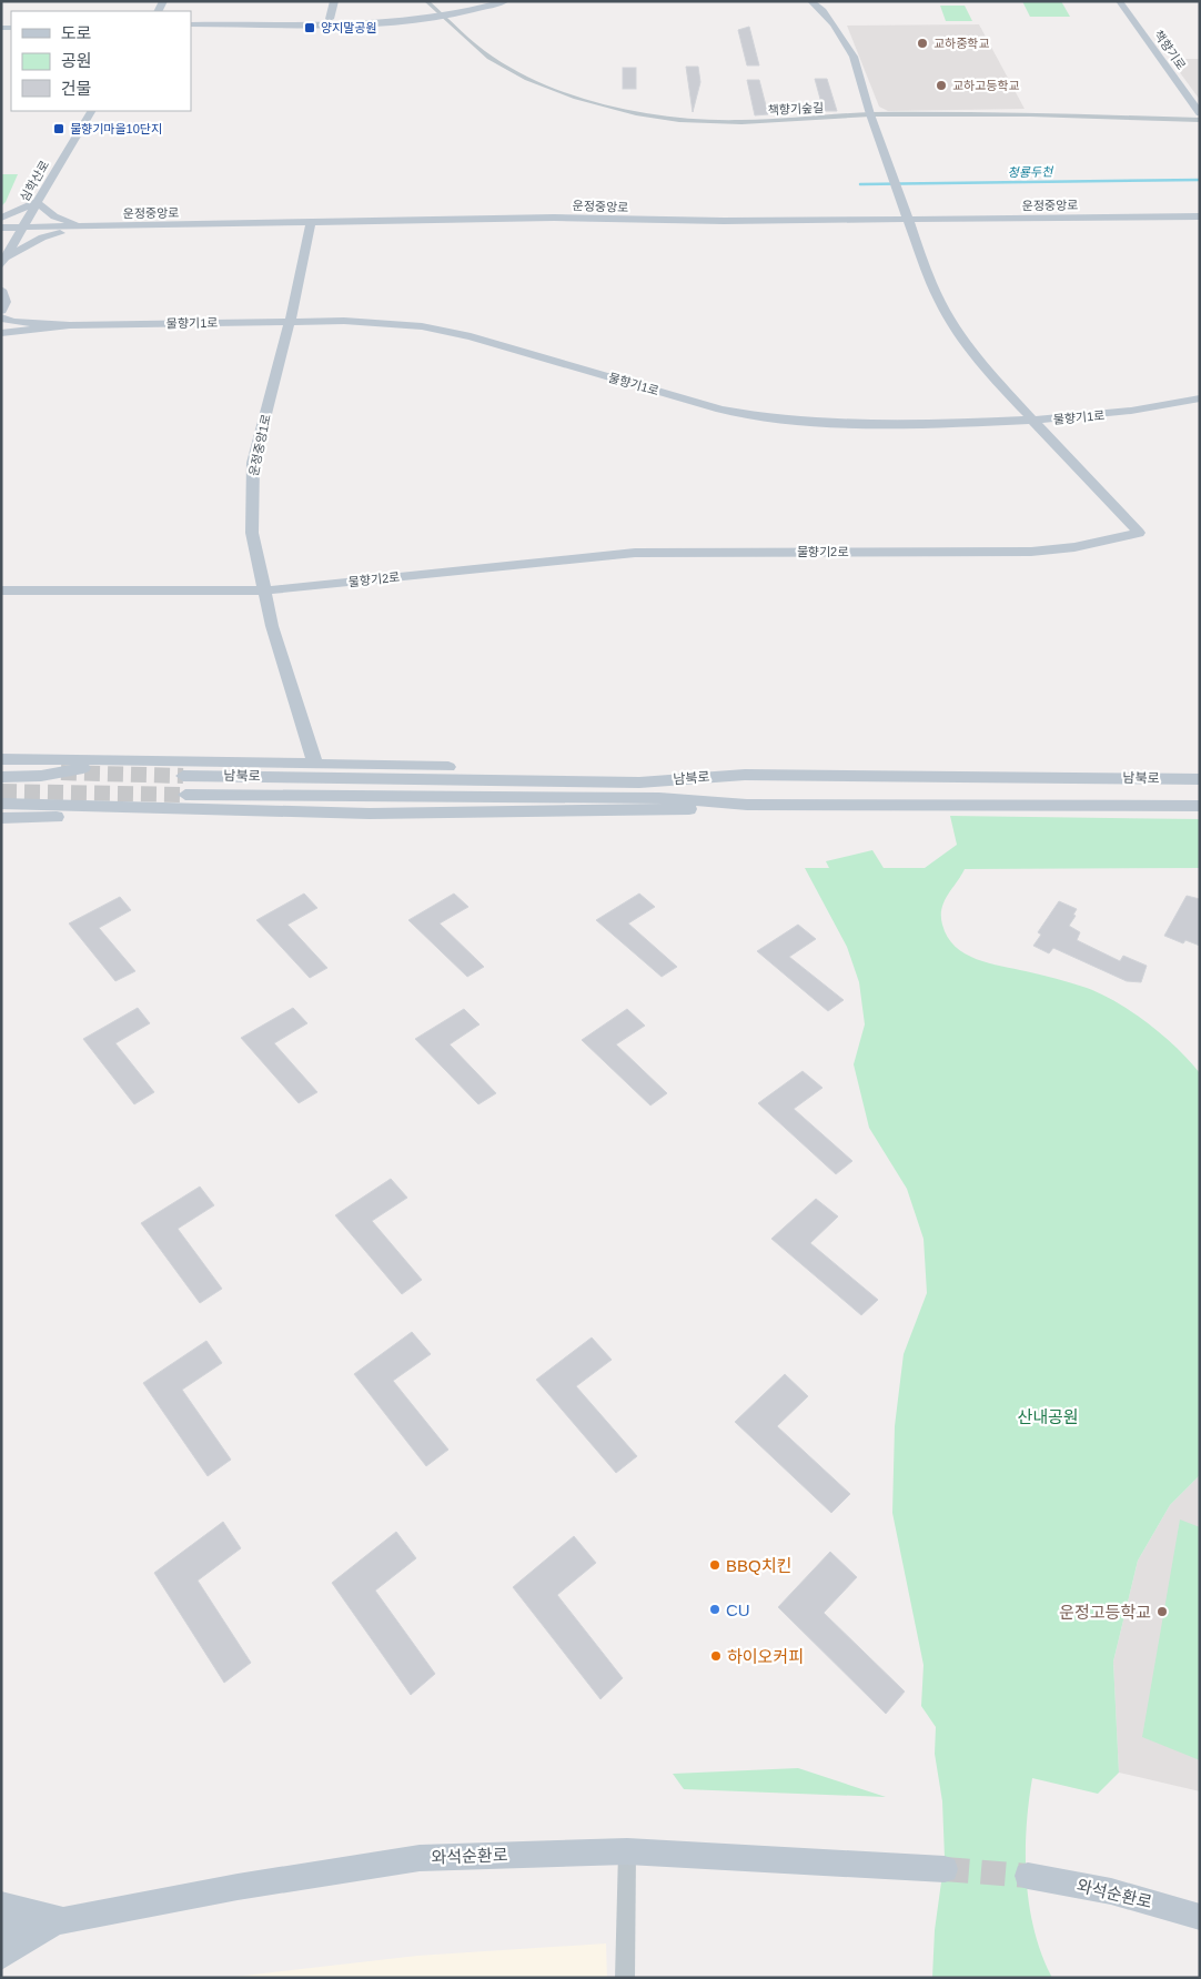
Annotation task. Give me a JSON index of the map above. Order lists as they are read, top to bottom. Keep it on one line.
{"streets":{"street":["책향기로","책향기숲길","심학산로","운정중앙로","물향기1로","운정중앙1로","물향기2로","남북로","와석순환로"]},"crossings":[["책향기숲길","물향기2로"],["심학산로","운정중앙로"],["운정중앙로","운정중앙1로"],["운정중앙로","물향기2로"],["물향기1로","운정중앙1로"],["물향기1로","물향기2로"],["운정중앙1로","물향기2로"]],"water":["청룡두천"],"parks":["산내공원"],"places":{"transit":["양지말공원","물향기마을10단지"],"other":["교하중학교","교하고등학교","BBQ치킨","CU","운정고등학교","하이오커피"]},"legend":["도로","공원","건물"]}
